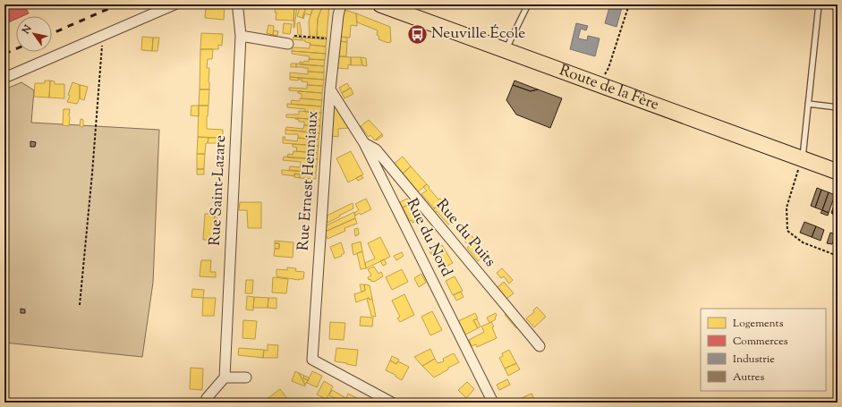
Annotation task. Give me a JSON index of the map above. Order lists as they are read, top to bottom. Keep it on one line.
{"streets":{"main road":["Route de la Fère"],"street":["Rue Ernest Henniaux","Rue Saint-Lazare","Rue du Puits","Rue du Nord"]},"crossings":[["Rue Ernest Henniaux","Rue du Nord"],["Rue du Puits","Rue du Nord"]],"places":{"bus stop":["Neuville École"]},"legend":["Logements","Commerces","Industrie","Autres"],"north":"top left"}
